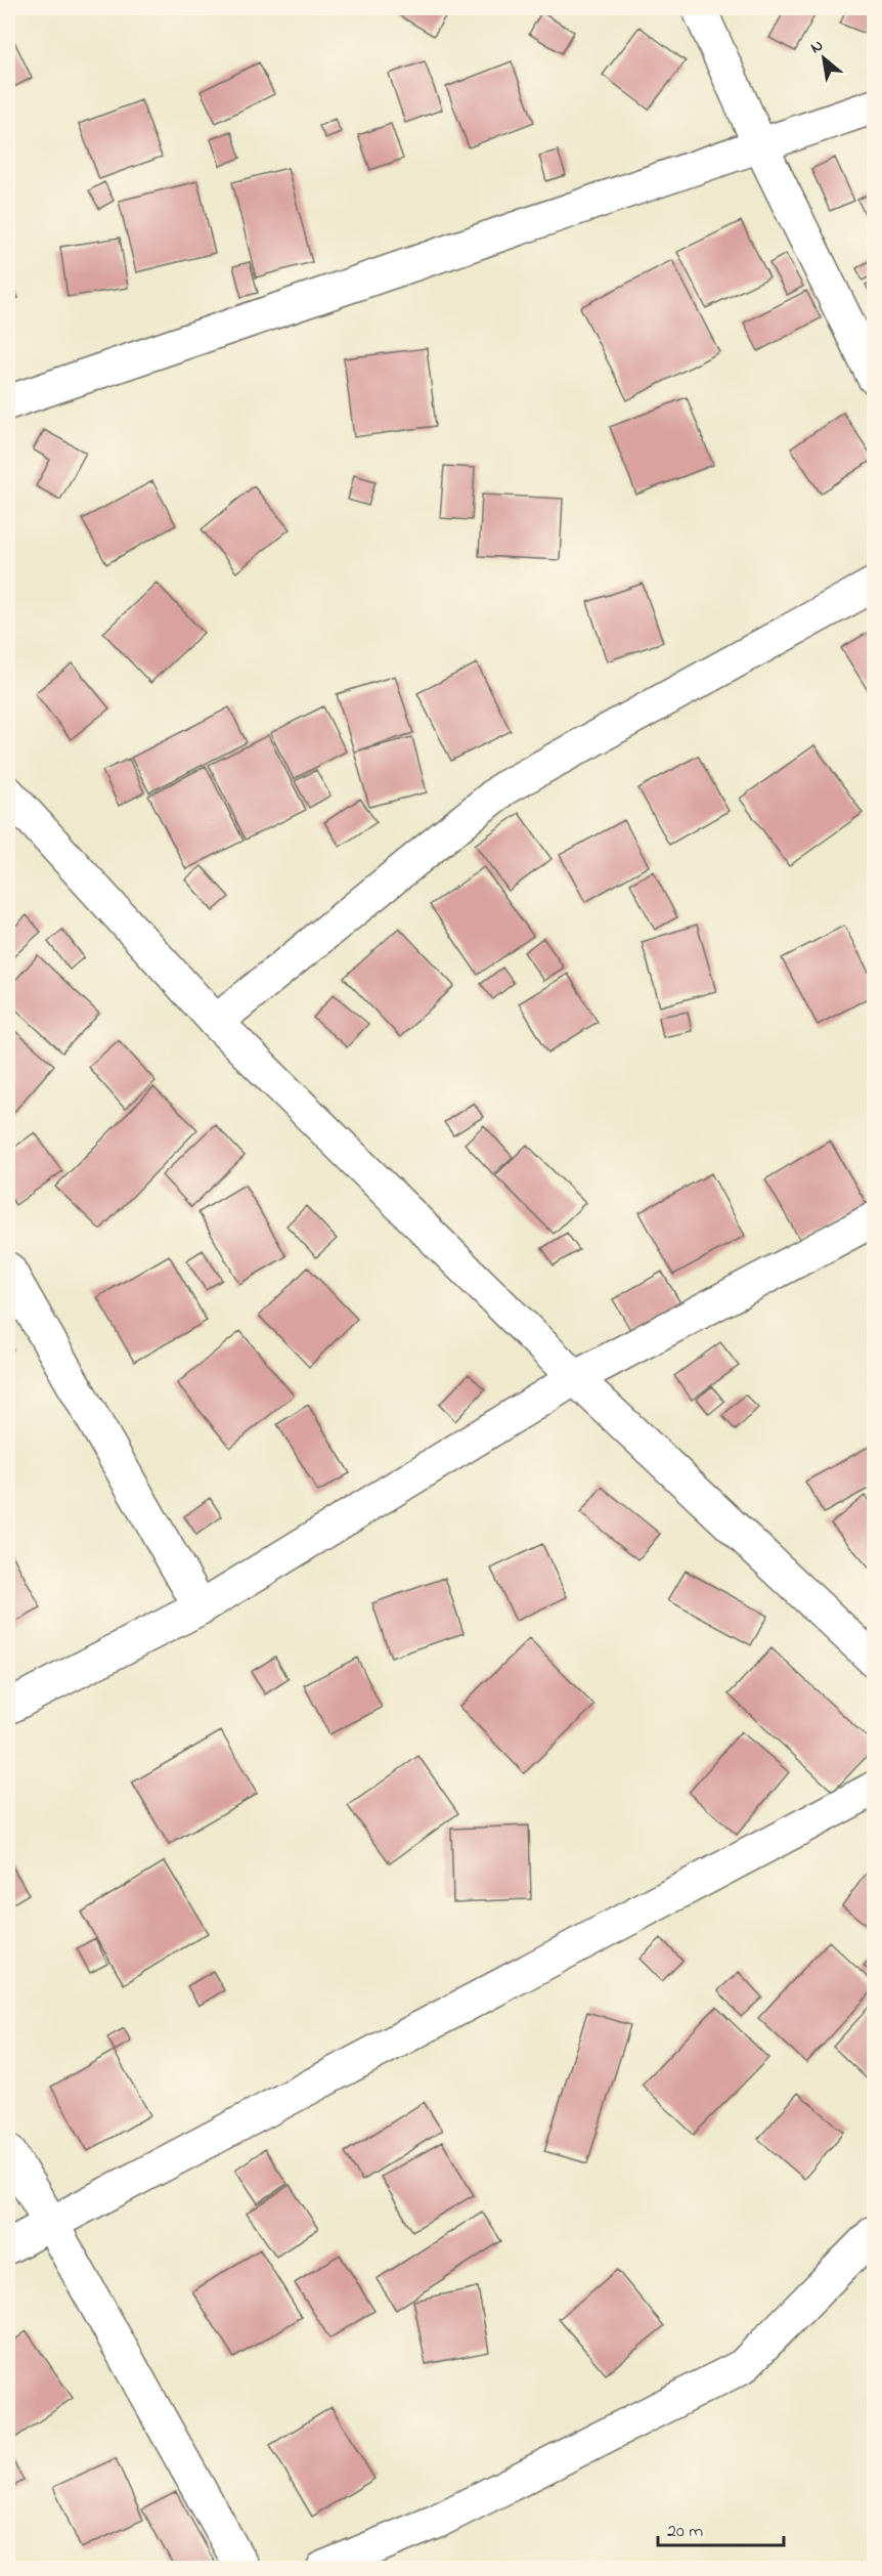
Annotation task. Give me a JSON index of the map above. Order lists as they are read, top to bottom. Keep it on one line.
{"scale_bar":"20 m","north":"top left"}
